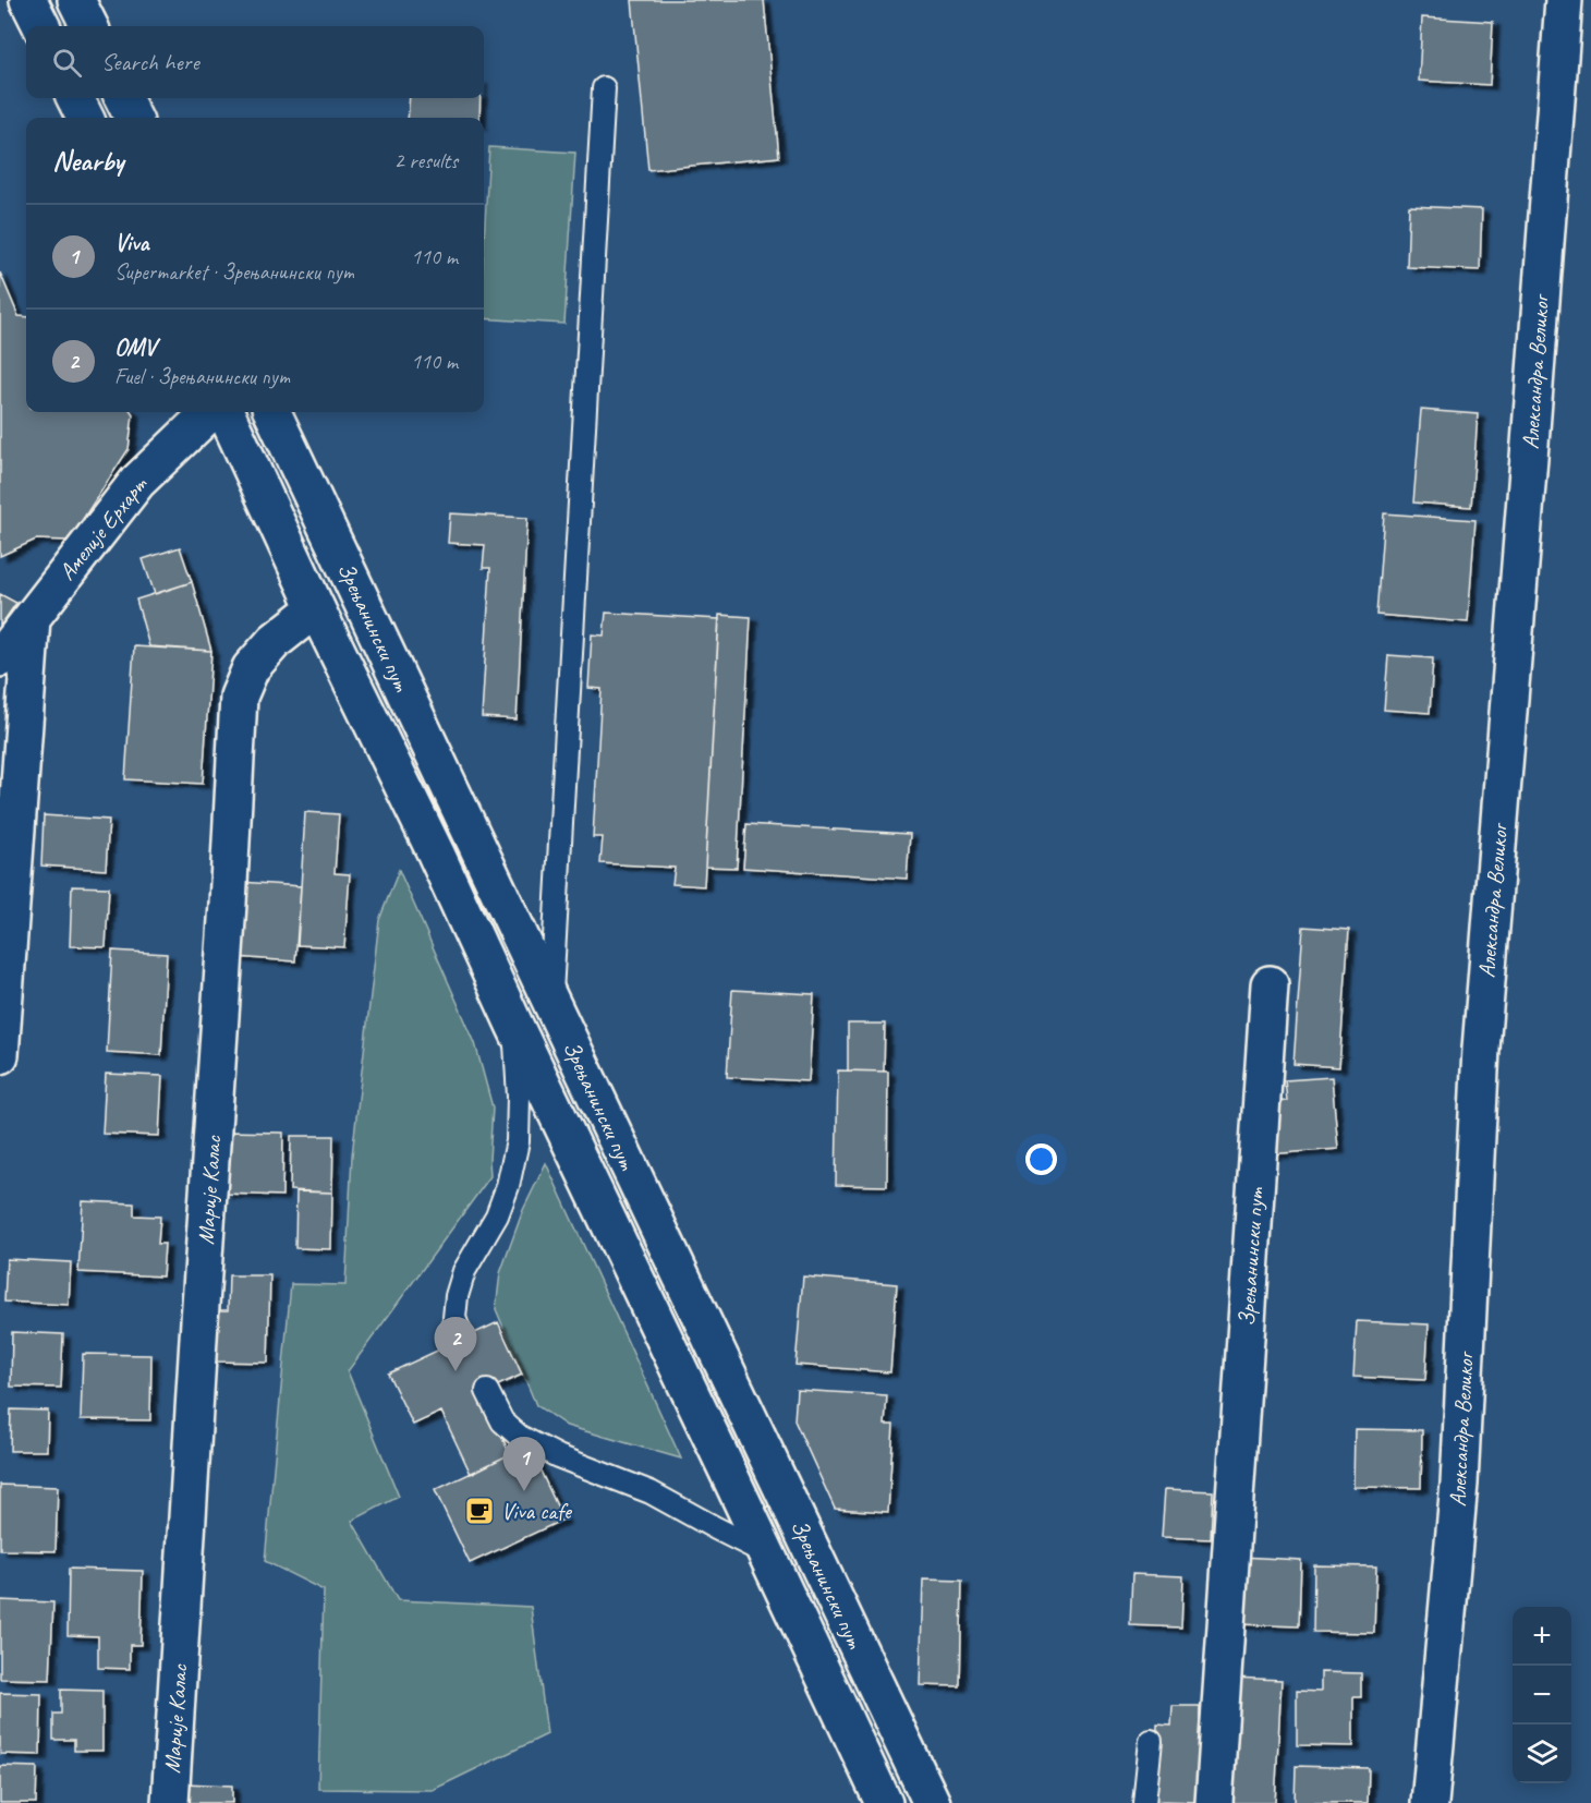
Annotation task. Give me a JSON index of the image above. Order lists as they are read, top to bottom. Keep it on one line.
{"streets":{"street":["Александра Великог","Амелије Ерхарт","Зрењанински пут","Марије Калас"]},"crossings":[["Зрењанински пут","Марије Калас"]],"places":{"cafe":["Viva cafe"]},"page":{"search":"Search here","heading":["Nearby","2 results"],"list":[{"mark":"1","name":"Viva","note":"Supermarket · Зрењанински пут","value":"110 m"},{"mark":"2","name":"OMV","note":"Fuel · Зрењанински пут","value":"110 m"}],"pins":["2","1"],"map_buttons":["+","−"]}}
